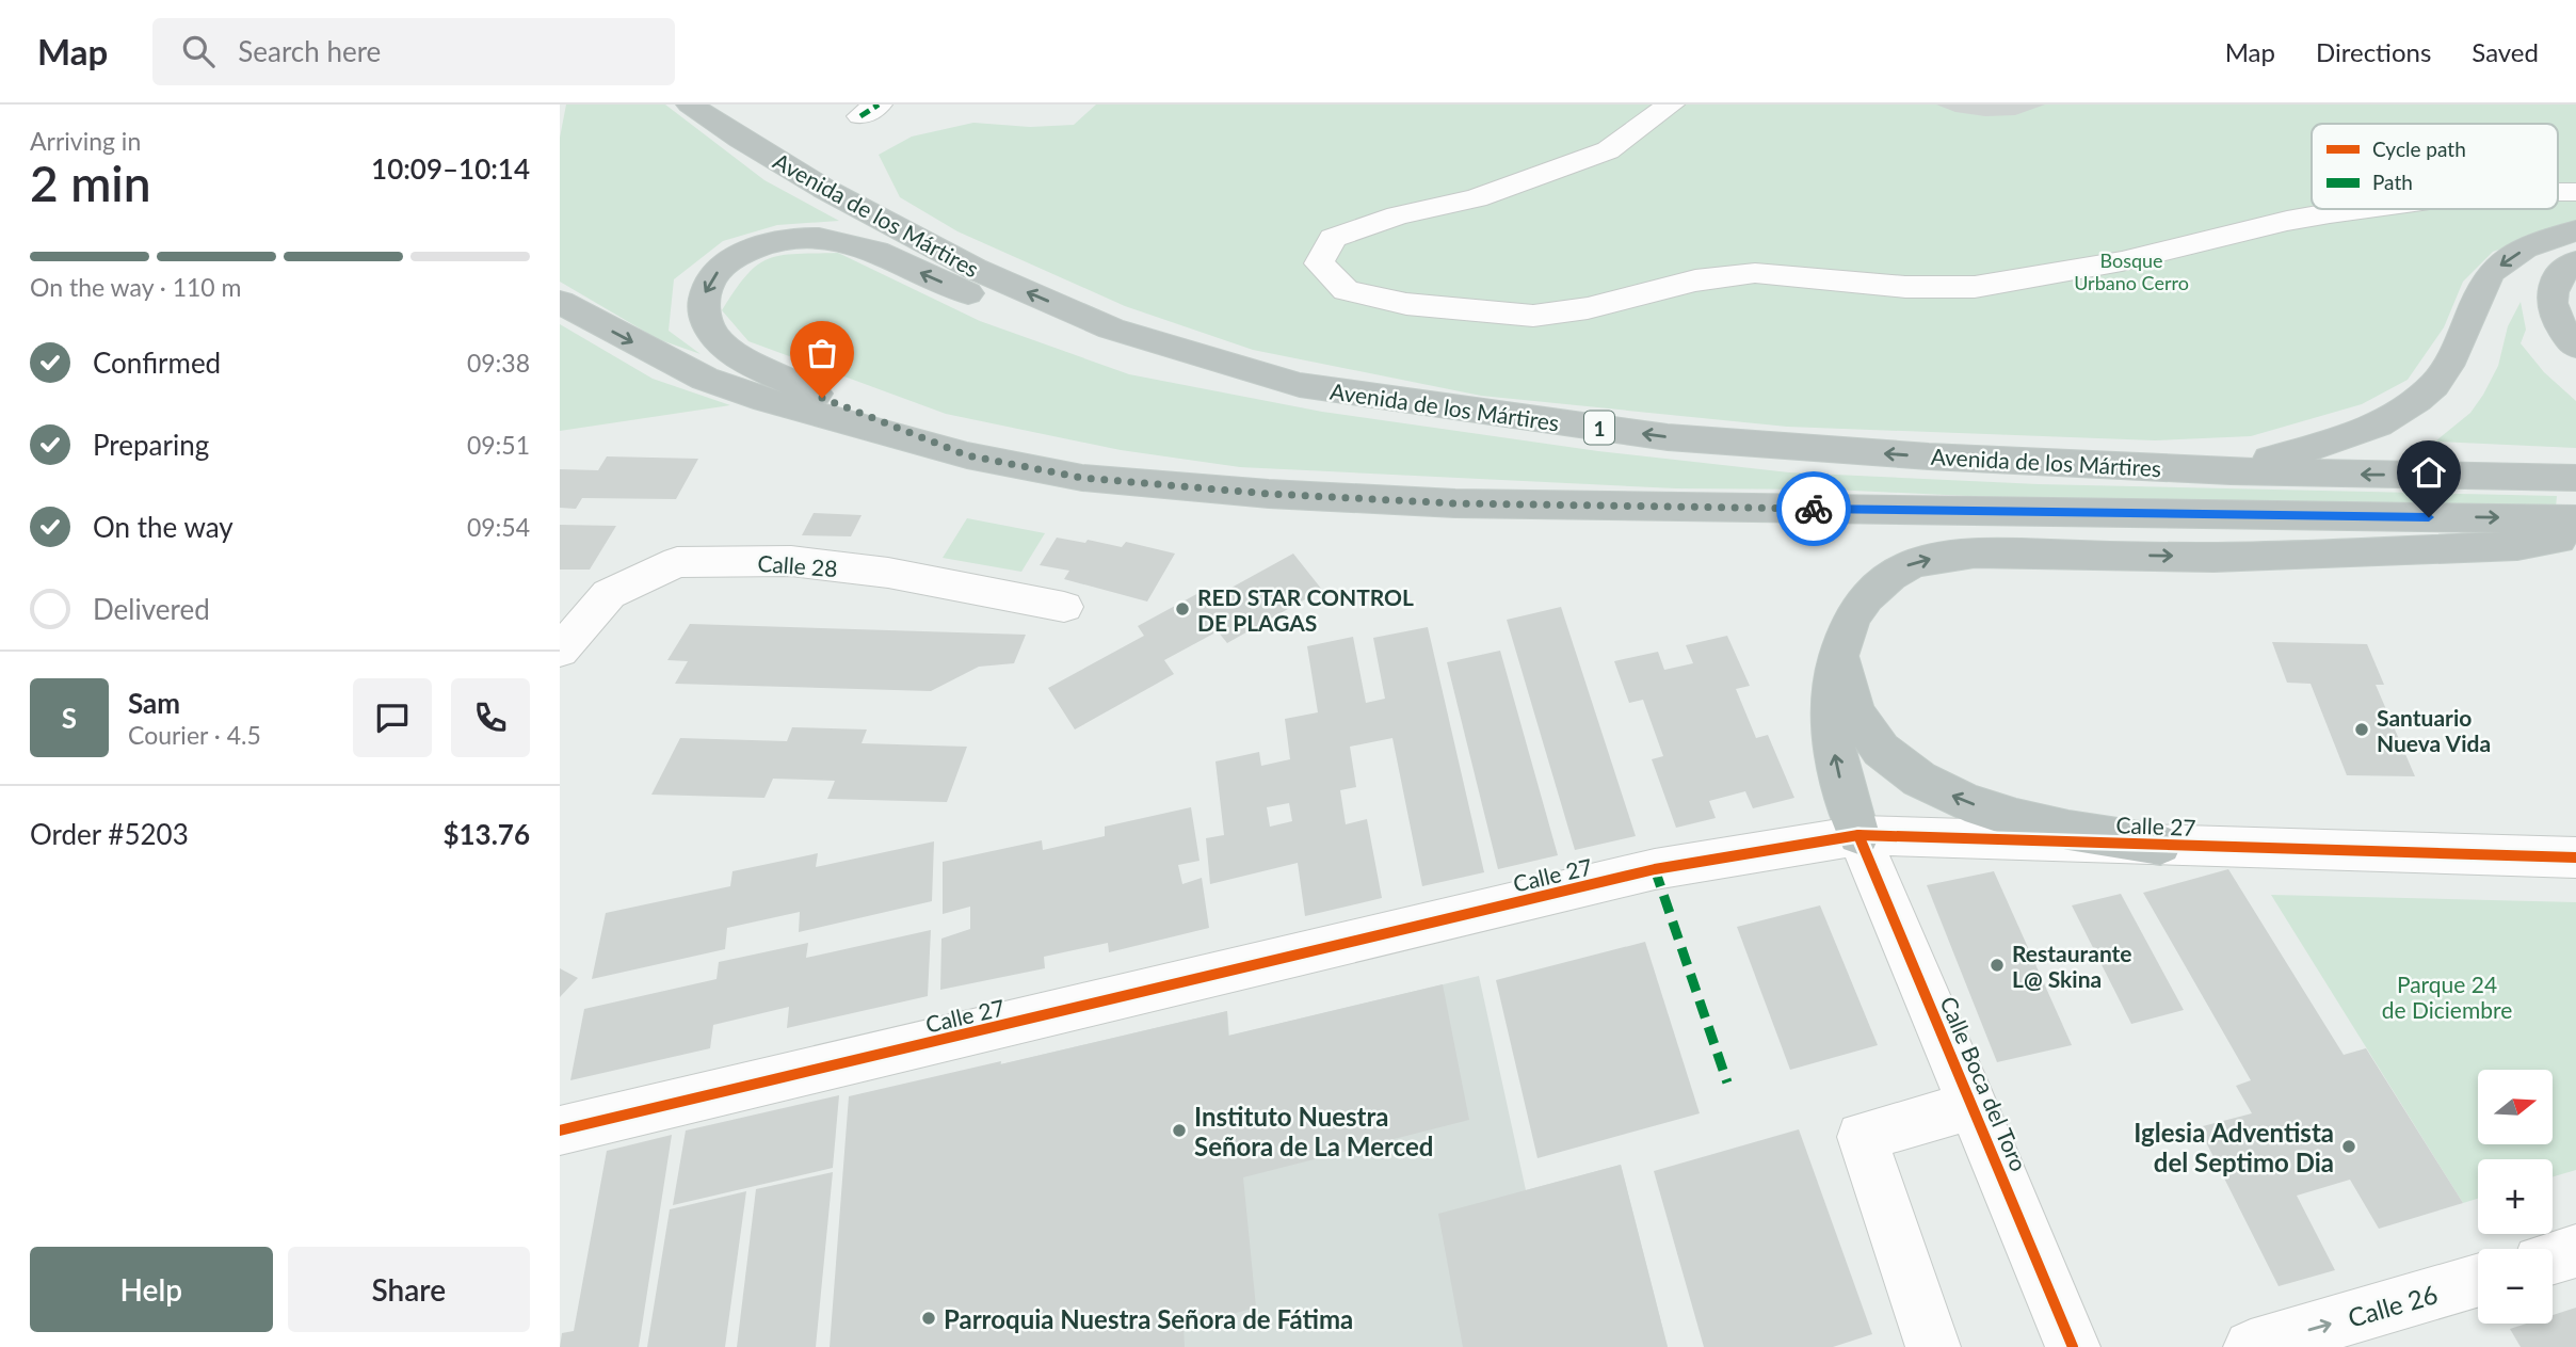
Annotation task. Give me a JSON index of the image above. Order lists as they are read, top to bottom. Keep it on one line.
{"streets":{"highway":["Avenida de los Mártires","1"],"street":["Calle 28","Calle 27","Calle Boca del Toro","Calle 26"]},"crossings":[["Calle 27","Calle Boca del Toro"]],"one_way":["Calle 26"],"parks":["Bosque Urbano Cerro","Parque 24 de Diciembre"],"places":["RED STAR CONTROL DE PLAGAS","Santuario Nueva Vida","Restaurante L@ Skina","Instituto Nuestra Señora de La Merced","Iglesia Adventista del Septimo Dia","Parroquia Nuestra Señora de Fátima"],"legend":["Cycle path","Path"],"north":"right","page":{"header":"Map","search":"Search here","nav":["Map","Directions","Saved"],"heading":["2 min","Arriving in","10:09–10:14"],"panel":["Sam","Courier · 4.5","Order #5203","$13.76"],"bar":"On the way · 110 m","list":[["Confirmed","09:38"],["Preparing","09:51"],["On the way","09:54"],"Delivered"],"round":"S","map_buttons":["+","−"],"buttons":["Help","Share"]}}
